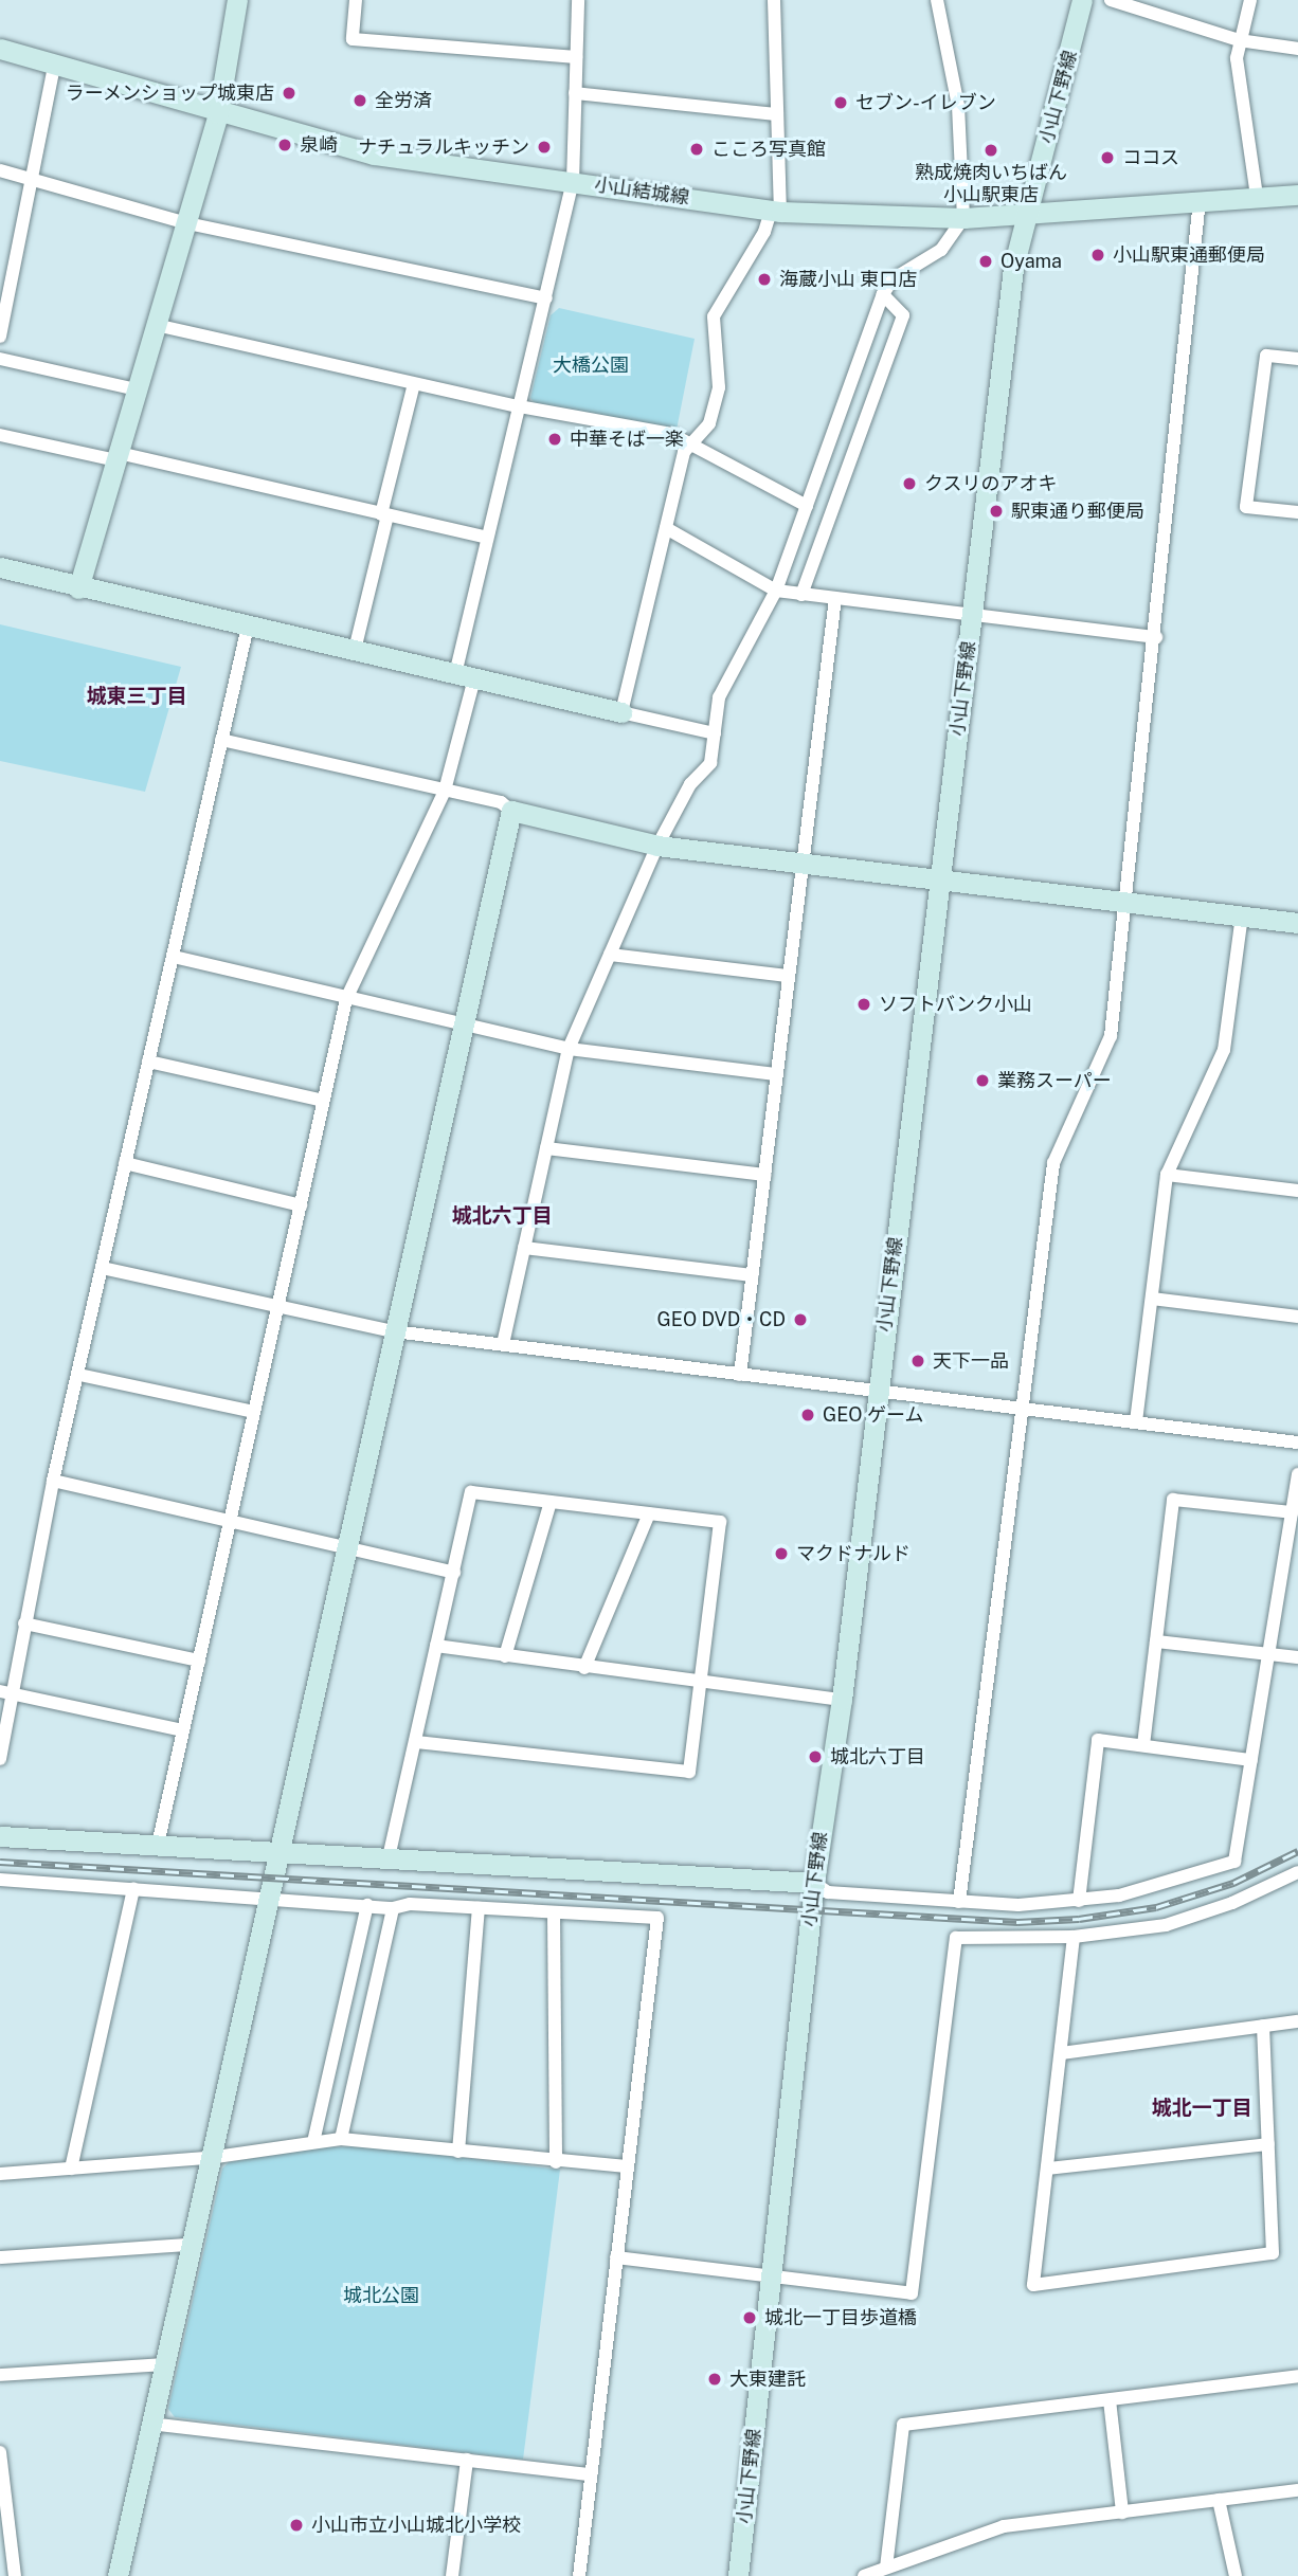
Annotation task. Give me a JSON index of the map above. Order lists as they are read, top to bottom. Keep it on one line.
{"streets":{"street":["小山下野線","小山結城線"]},"crossings":[["小山下野線","小山結城線"]],"districts":["城東三丁目","城北六丁目","城北一丁目"],"parks":["大橋公園","城北公園"],"places":["ラーメンショップ城東店","全労済","セブン-イレブン","泉崎","ナチュラルキッチン","こころ写真館","熟成焼肉いちばん 小山駅東店","ココス","小山駅東通郵便局","Oyama","海蔵小山 東口店","中華そば一楽","クスリのアオキ","駅東通り郵便局","ソフトバンク小山","業務スーパー","GEO DVD・CD","天下一品","GEO ゲーム","マクドナルド","城北六丁目","城北一丁目歩道橋","大東建託","小山市立小山城北小学校"]}
